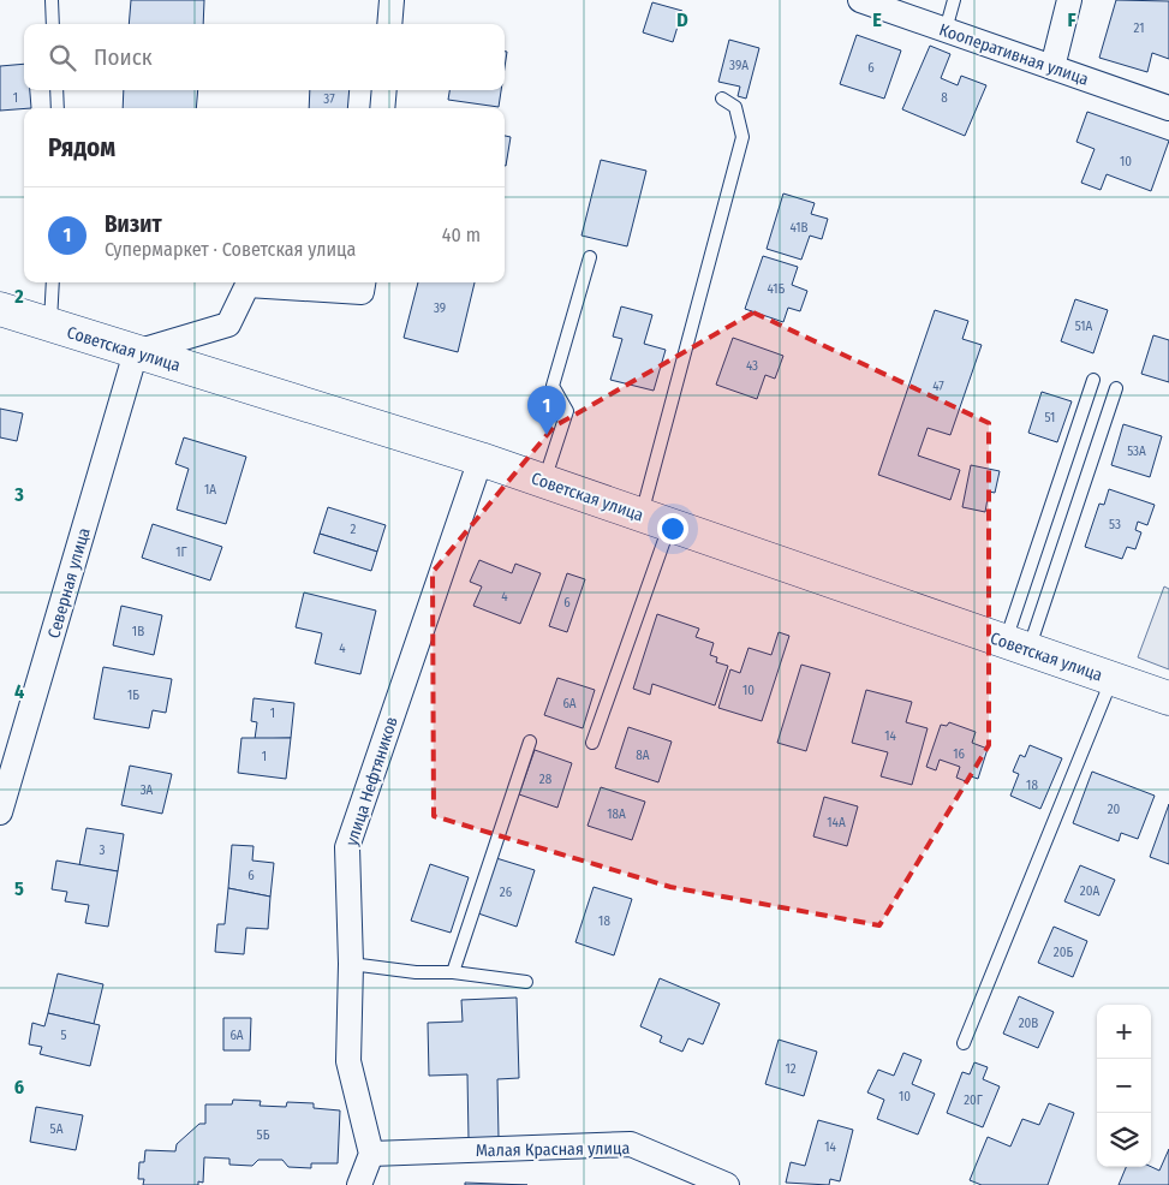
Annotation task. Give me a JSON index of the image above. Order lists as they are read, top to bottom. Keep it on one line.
{"streets":{"street":["Кооперативная улица","Советская улица","Северная улица","улица Нефтяников","Малая Красная улица"]},"crossings":[["Советская улица","Северная улица"],["Советская улица","улица Нефтяников"],["улица Нефтяников","Малая Красная улица"]],"house_numbers":["21","39А","6","1","8","37","10","41В","41Б","39","51А","43","47","51","53А","1А","53","2","1Г","4","6","1В","4","10","1Б","6А","1","14","16","8А","1","28","18","3А","20","18А","14А","3","6","20А","26","18","20Б","20В","5","6А","12","10","20Г","5А","5Б","14"],"page":{"search":"Поиск","heading":"Рядом","list":[{"mark":"1","name":"Визит","note":"Супермаркет · Советская улица","value":"40 m"}],"pins":"1","map_buttons":["+","−"]},"grid":{"columns":["D","E","F"],"rows":["2","3","4","5","6"]}}
